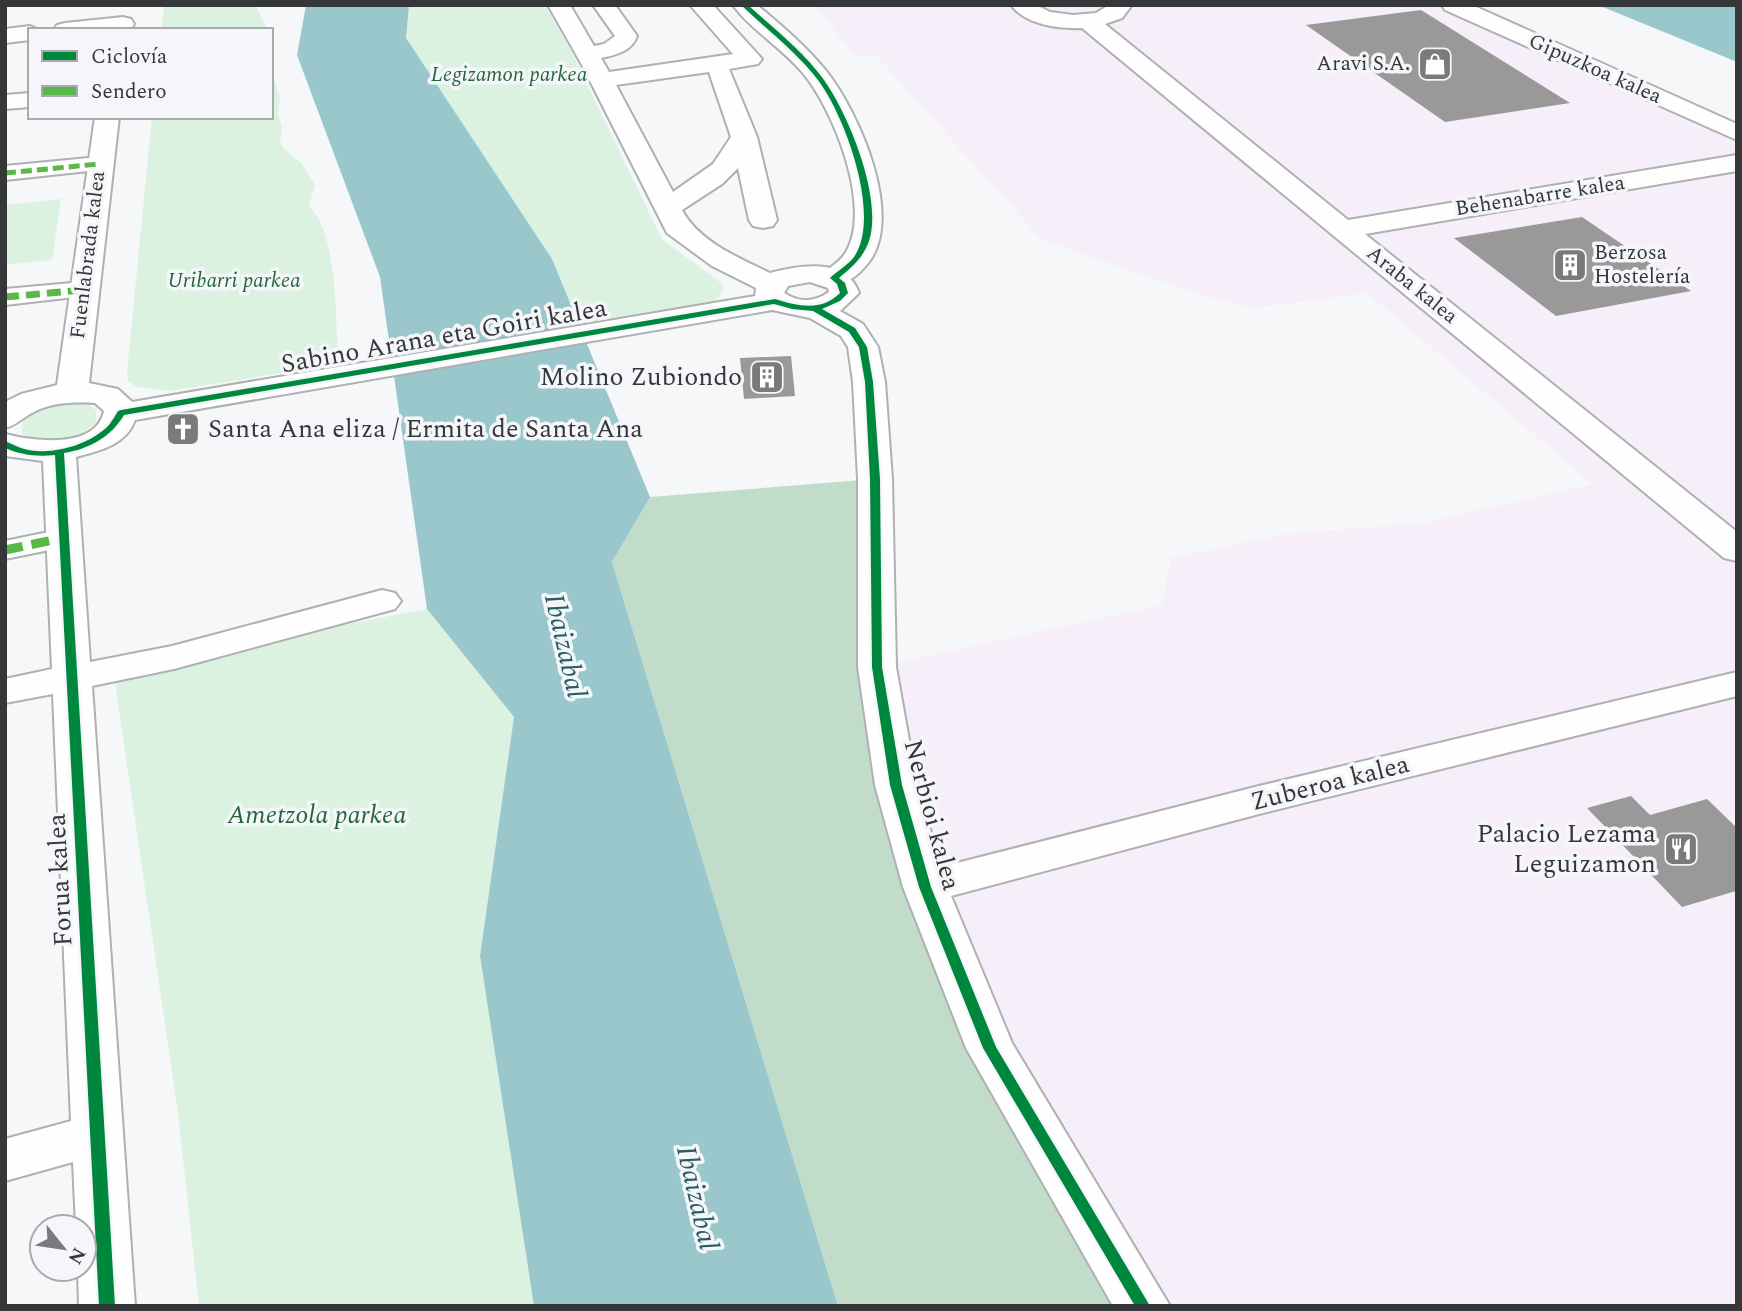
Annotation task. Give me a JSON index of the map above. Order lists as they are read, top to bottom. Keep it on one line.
{"streets":{"street":["Gipuzkoa kalea","Behenabarre kalea","Fuenlabrada kalea","Araba kalea","Sabino Arana eta Goiri kalea","Zuberoa kalea","Nerbioi kalea","Forua kalea"]},"crossings":[["Behenabarre kalea","Araba kalea"],["Zuberoa kalea","Nerbioi kalea"]],"water":["Ibaizabal"],"parks":["Legizamon parkea","Uribarri parkea","Ametzola parkea"],"places":{"shop":["Aravi S.A."],"building":["Berzosa Hostelería","Molino Zubiondo"],"church":["Santa Ana eliza / Ermita de Santa Ana"],"restaurant":["Palacio Lezama Leguizamon"]},"legend":["Ciclovía","Sendero"],"north":"bottom right"}
